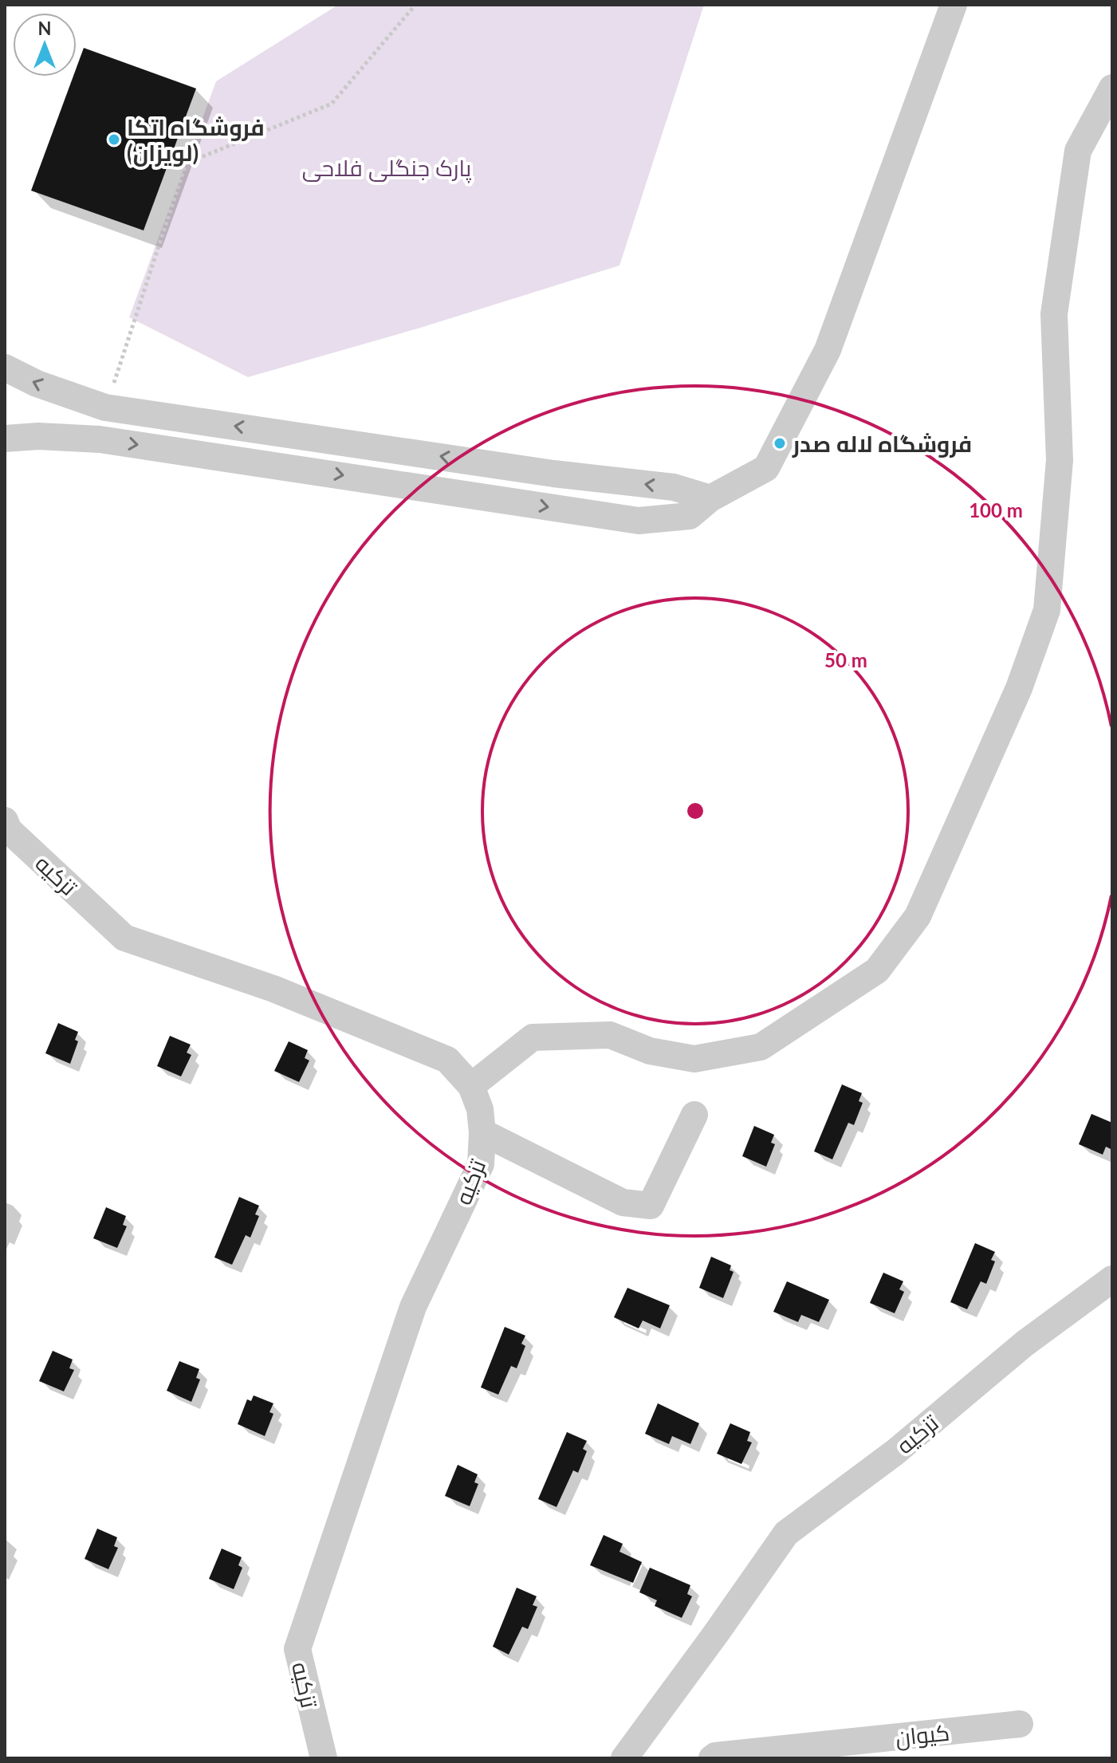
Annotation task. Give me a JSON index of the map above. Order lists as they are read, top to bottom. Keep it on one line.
{"streets":{"street":["تزکیه","کیوان"]},"parks":["پارک جنگلی فلاحی"],"places":["فروشگاه اتکا (لویزان)","فروشگاه لاله صدر"],"north":"top","rings":["100 m","50 m"]}
